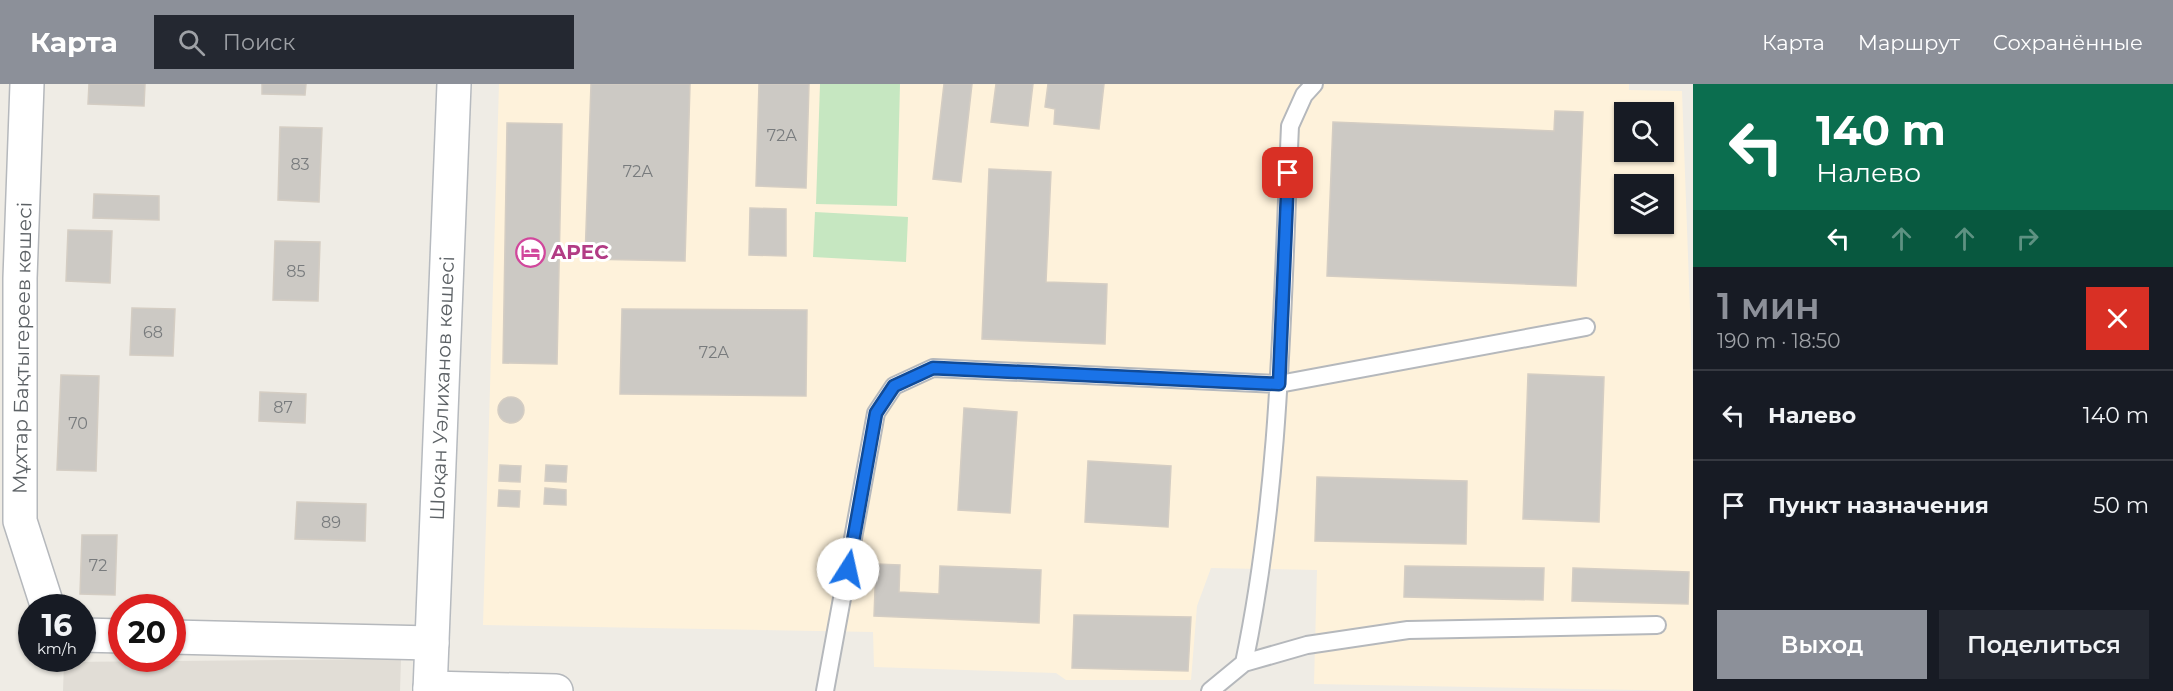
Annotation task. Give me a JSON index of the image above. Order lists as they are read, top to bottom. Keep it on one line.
{"streets":{"street":["Мұхтар Бақтыгереев көшесі","Шоқан Уәлиханов көшесі"]},"places":{"hotel":["APEC"]},"house_numbers":["72А","83","72А","85","68","72А","87","70","89","72"],"page":{"header":"Карта","search":"Поиск","nav":["Карта","Маршрут","Сохранённые"],"turn":["140 m","Налево"],"heading":["1 мин","190 m · 18:50"],"list":[{"name":"Налево","value":"140 m"},{"name":"Пункт назначения","value":"50 m"}],"speed":"16 km/h","limit":"20","buttons":["Выход","Поделиться"]}}
